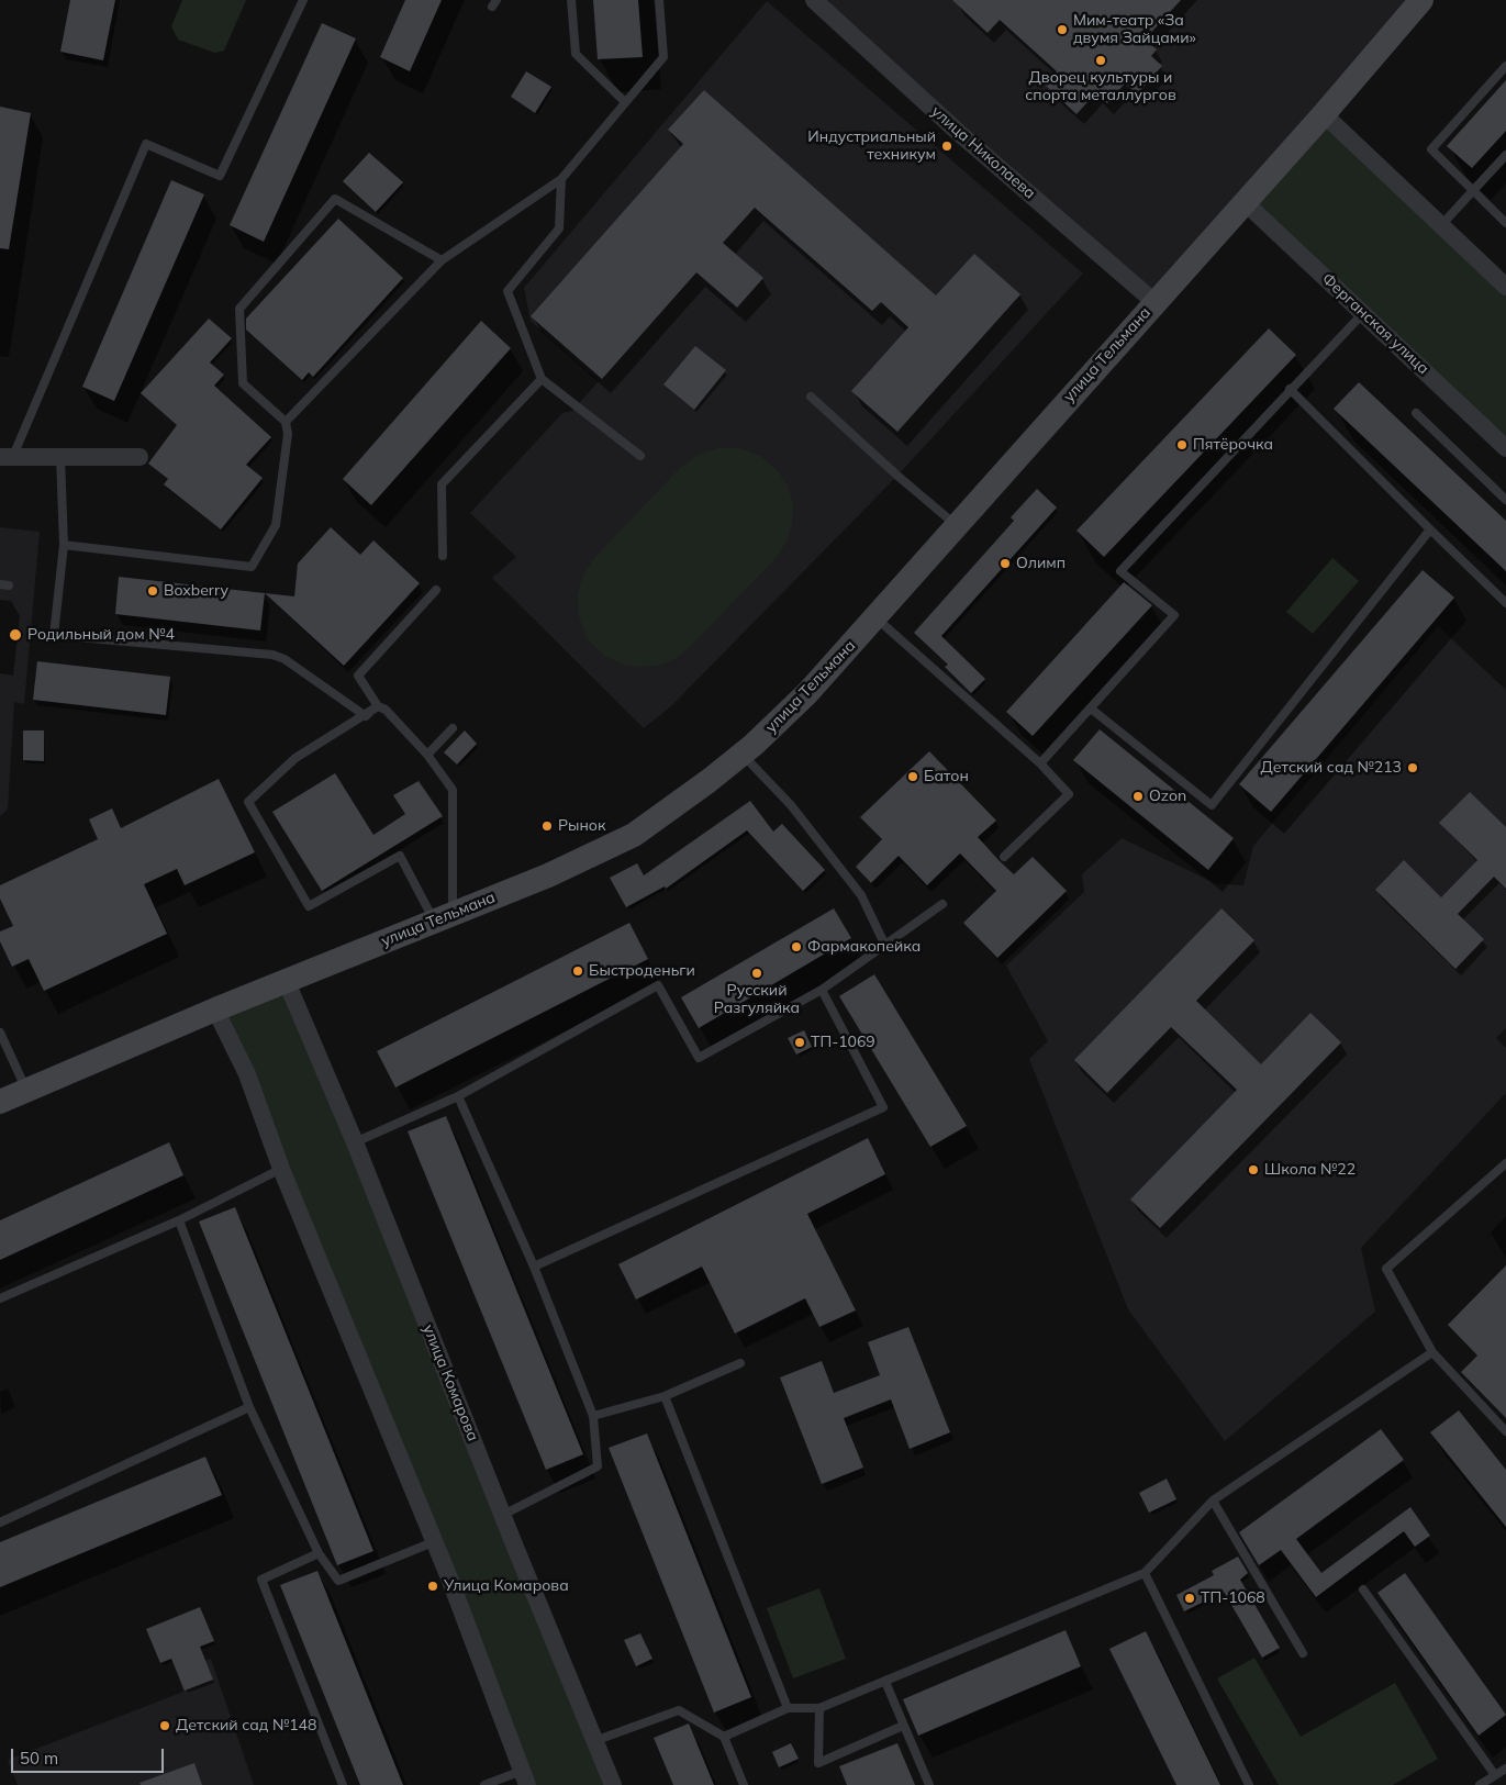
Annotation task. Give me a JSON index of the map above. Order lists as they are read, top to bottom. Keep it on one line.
{"streets":{"main road":["улица Тельмана"],"street":["улица Николаева","Ферганская улица","улица Комарова"]},"crossings":[["улица Николаева","улица Тельмана"],["Ферганская улица","улица Тельмана"],["улица Тельмана","улица Комарова"]],"places":["Мим-театр «За двумя Зайцами»","Дворец культуры и спорта металлургов","Индустриальный техникум","Пятёрочка","Олимп","Boxberry","Родильный дом №4","Детский сад №213","Батон","Ozon","Рынок","Фармакопейка","Быстроденьги","Русский Разгуляйка","ТП-1069","Школа №22","Улица Комарова","ТП-1068","Детский сад №148"],"scale_bar":"50 m"}
